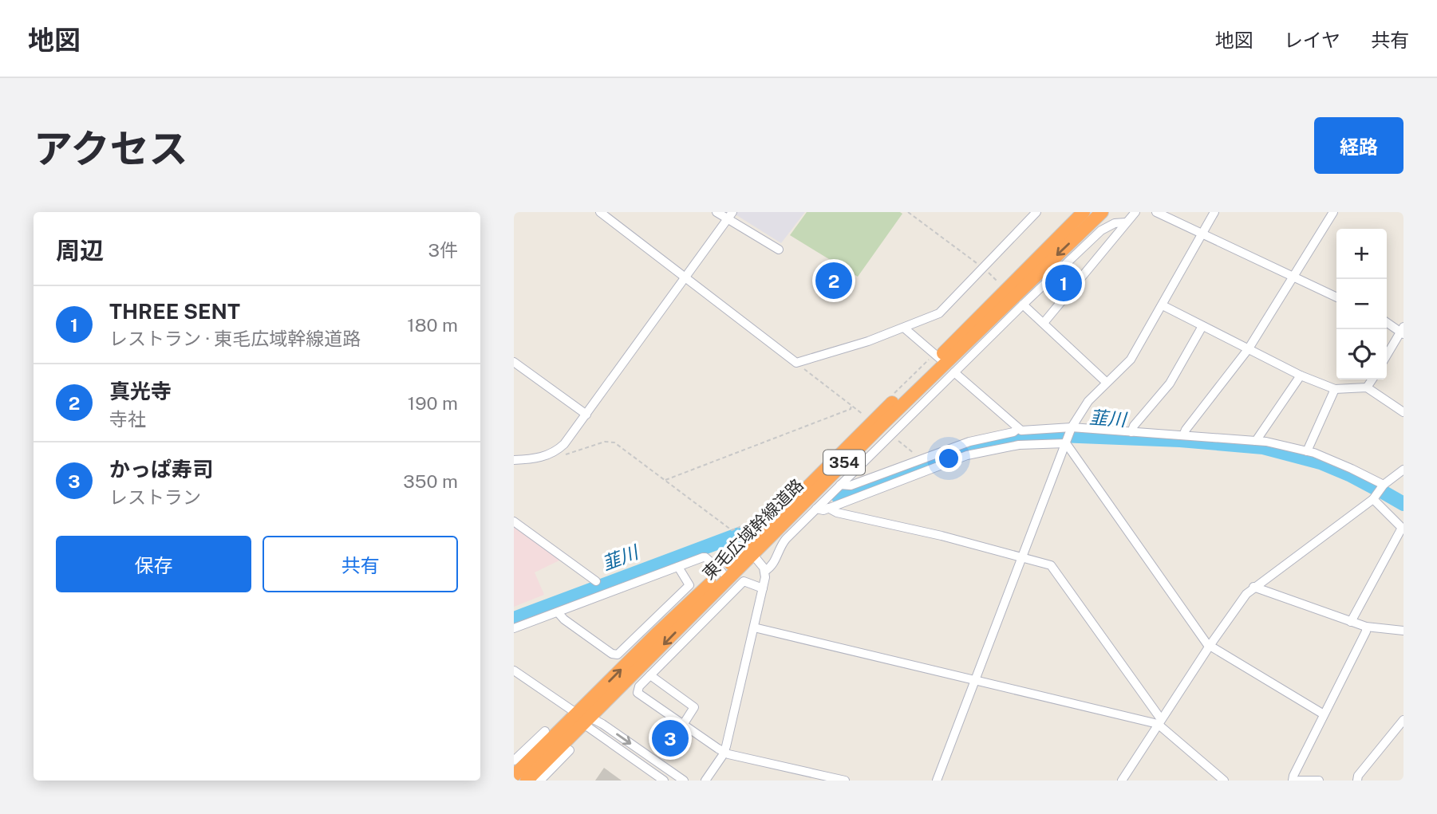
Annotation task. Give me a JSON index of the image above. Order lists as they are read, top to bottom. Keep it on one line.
{"streets":{"highway":["354","東毛広域幹線道路"]},"water":["韮川"],"page":{"header":"地図","nav":["地図","レイヤ","共有"],"title":"アクセス","buttons":["経路",["保存","共有"]],"heading":["周辺","3件"],"map_buttons":["+","−"],"pins":["2","1","3"],"list":[{"mark":"1","name":"THREE SENT","note":"レストラン · 東毛広域幹線道路","value":"180 m"},{"mark":"2","name":"真光寺","note":"寺社","value":"190 m"},{"mark":"3","name":"かっぱ寿司","note":"レストラン","value":"350 m"}]}}
